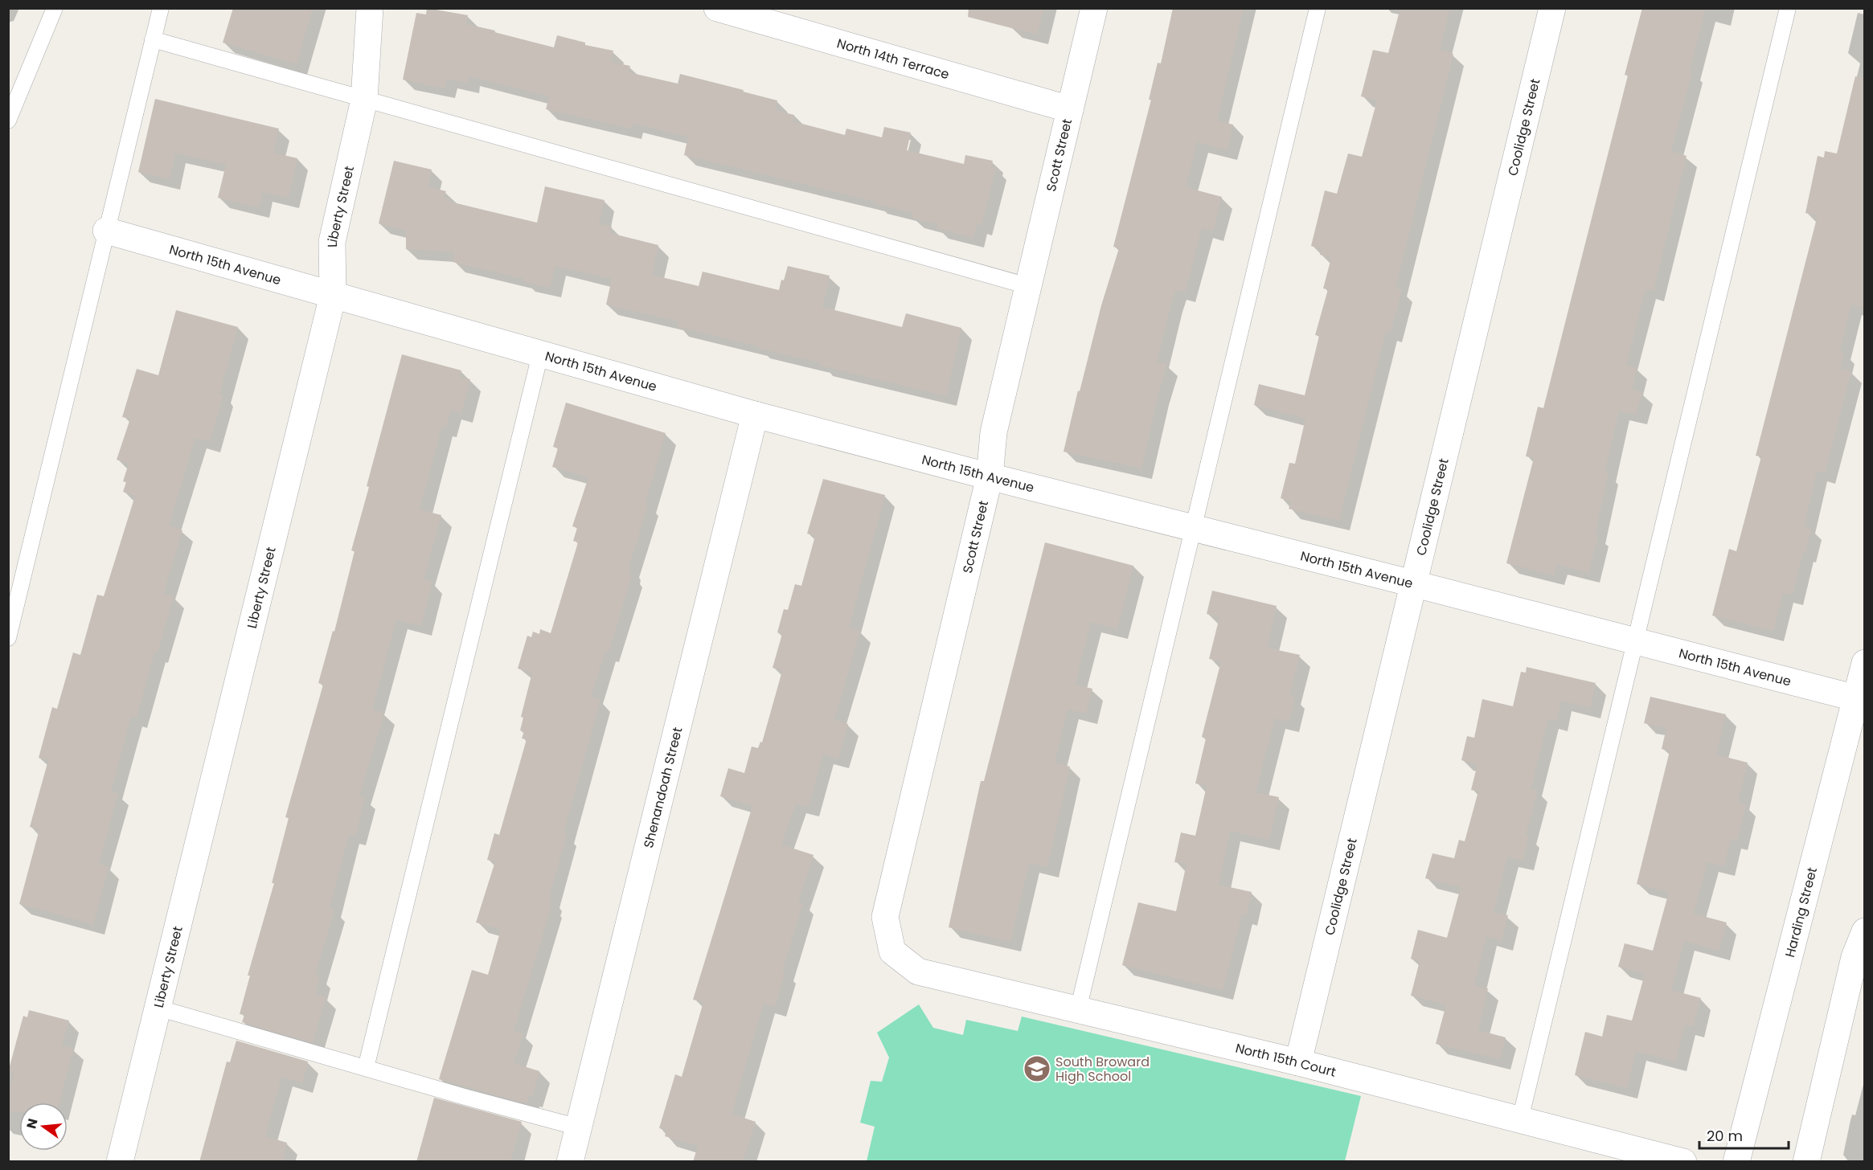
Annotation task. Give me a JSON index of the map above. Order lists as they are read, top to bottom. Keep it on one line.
{"streets":{"street":["North 14th Terrace","Coolidge Street","Scott Street","Liberty Street","North 15th Avenue","Shenandoah Street","Harding Street","North 15th Court"]},"crossings":[["North 14th Terrace","Scott Street"],["Coolidge Street","North 15th Avenue"],["Coolidge Street","North 15th Court"],["Scott Street","North 15th Avenue"],["Scott Street","North 15th Court"],["Liberty Street","North 15th Avenue"],["North 15th Avenue","Shenandoah Street"],["North 15th Avenue","Harding Street"]],"places":{"school or university":["South Broward High School"]},"scale_bar":"20 m","north":"left"}
